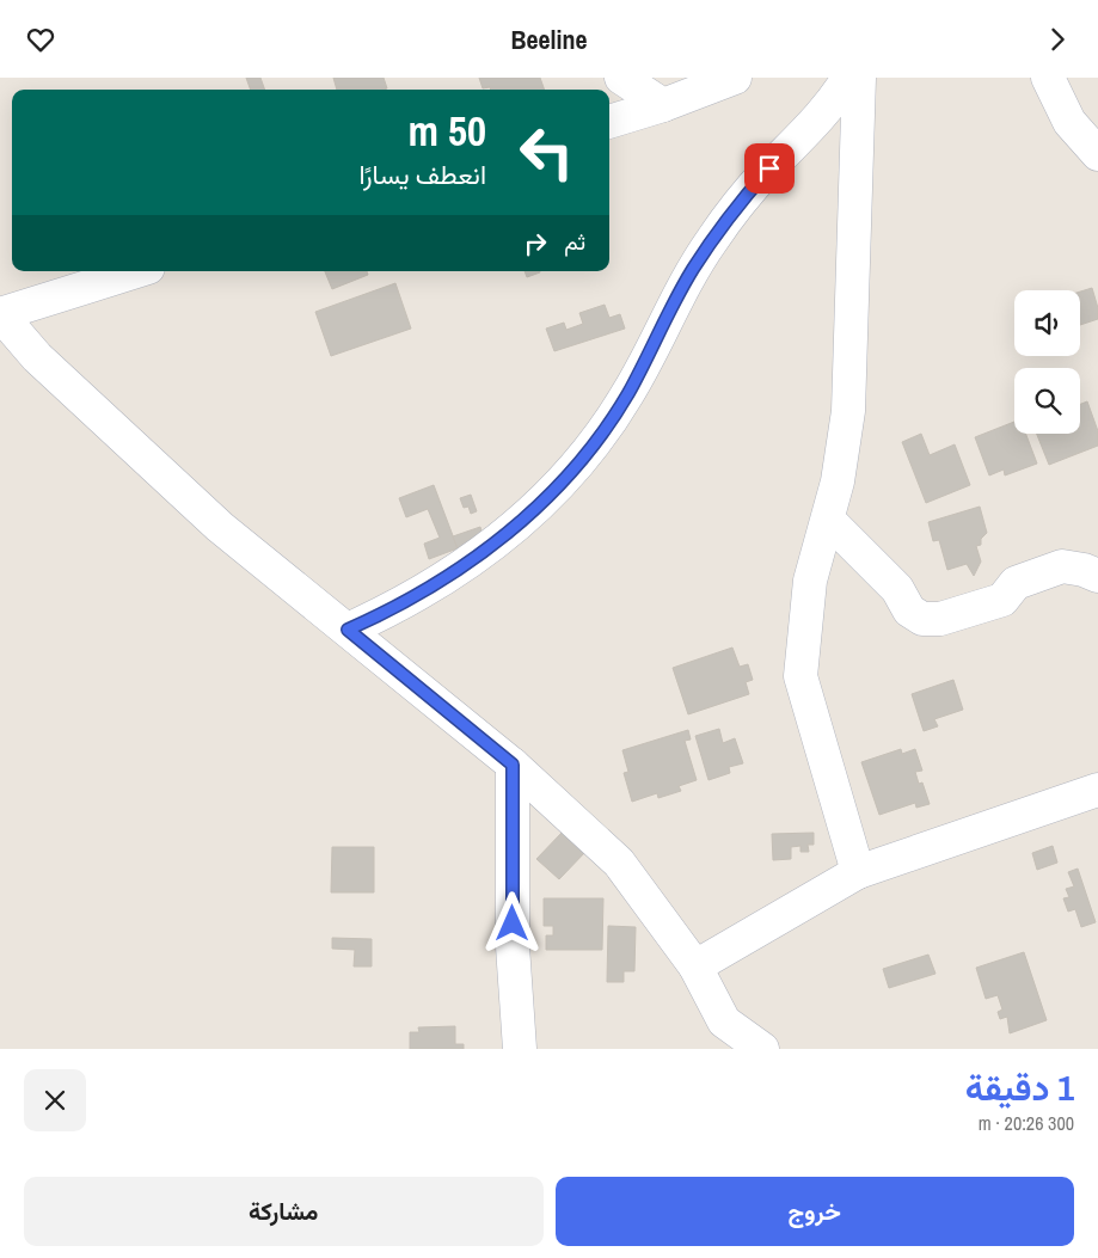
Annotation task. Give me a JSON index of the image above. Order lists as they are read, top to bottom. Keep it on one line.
{"page":{"header":"Beeline","turn":["50 m","انعطف يسارًا"],"then":"ثم","heading":["1 دقيقة","300 m · 20:26"],"buttons":["خروج","مشاركة"]}}
